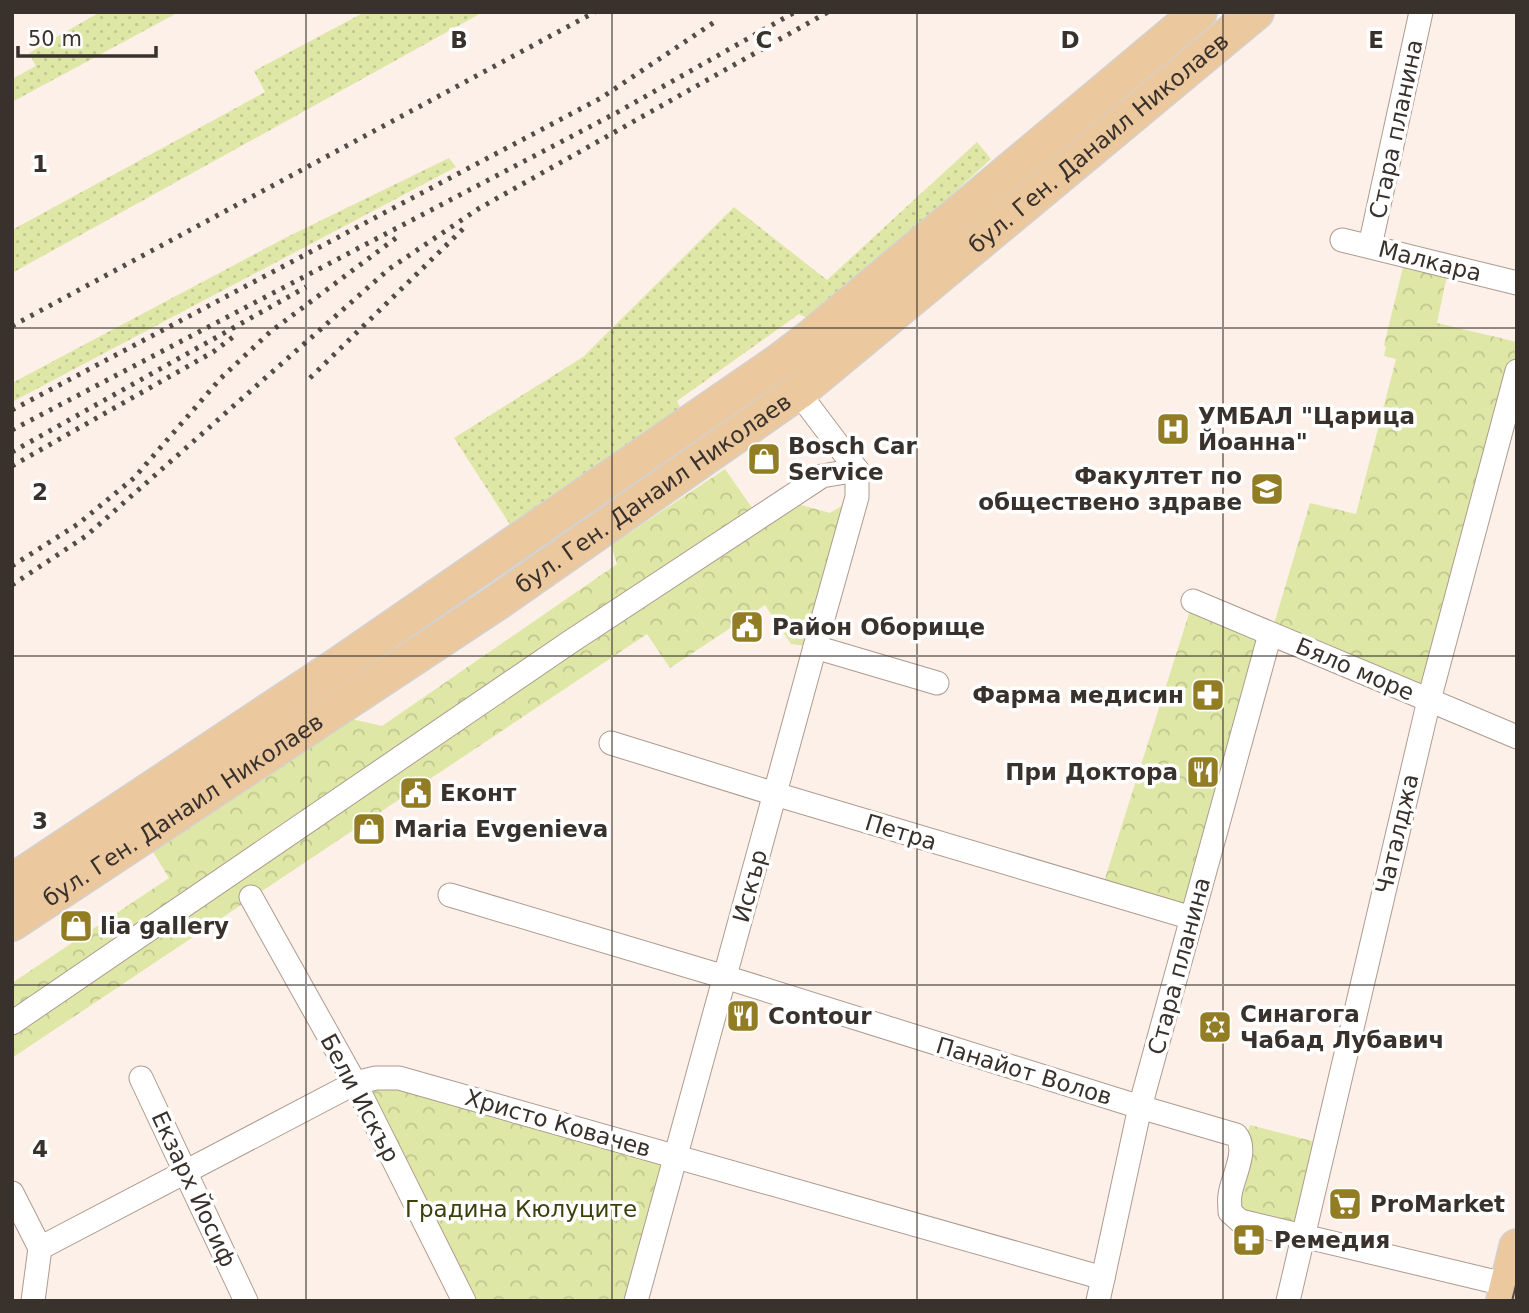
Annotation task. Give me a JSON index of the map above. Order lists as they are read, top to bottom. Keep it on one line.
{"streets":{"main road":["бул. Ген. Данаил Николаев"],"street":["Стара планина","Малкара","Бяло море","Петра","Чаталджа","Искър","Панайот Волов","Бели Искър","Христо Ковачев","Екзарх Йосиф"]},"crossings":[["Стара планина","Малкара"],["Стара планина","Бяло море"],["Стара планина","Петра"],["Стара планина","Панайот Волов"],["Стара планина","Христо Ковачев"],["Бяло море","Чаталджа"],["Петра","Искър"],["Чаталджа","Панайот Волов"],["Искър","Панайот Волов"],["Искър","Христо Ковачев"],["Бели Искър","Христо Ковачев"],["Христо Ковачев","Екзарх Йосиф"]],"parks":["Градина Кюлуците"],"places":{"hospital":["УМБАЛ \"Царица Йоанна\""],"shop":["Bosch Car Service","Maria Evgenieva","lia gallery"],"school or university":["Факултет по обществено здраве"],"public building":["Район Оборище","Еконт"],"pharmacy":["Фарма медисин","Ремедия"],"restaurant":["При Доктора","Contour"],"synagogue":["Синагога Чабад Лубавич"],"supermarket":["ProMarket"]},"scale_bar":"50 m","grid":{"columns":["B","C","D","E"],"rows":["1","2","3","4"]}}
